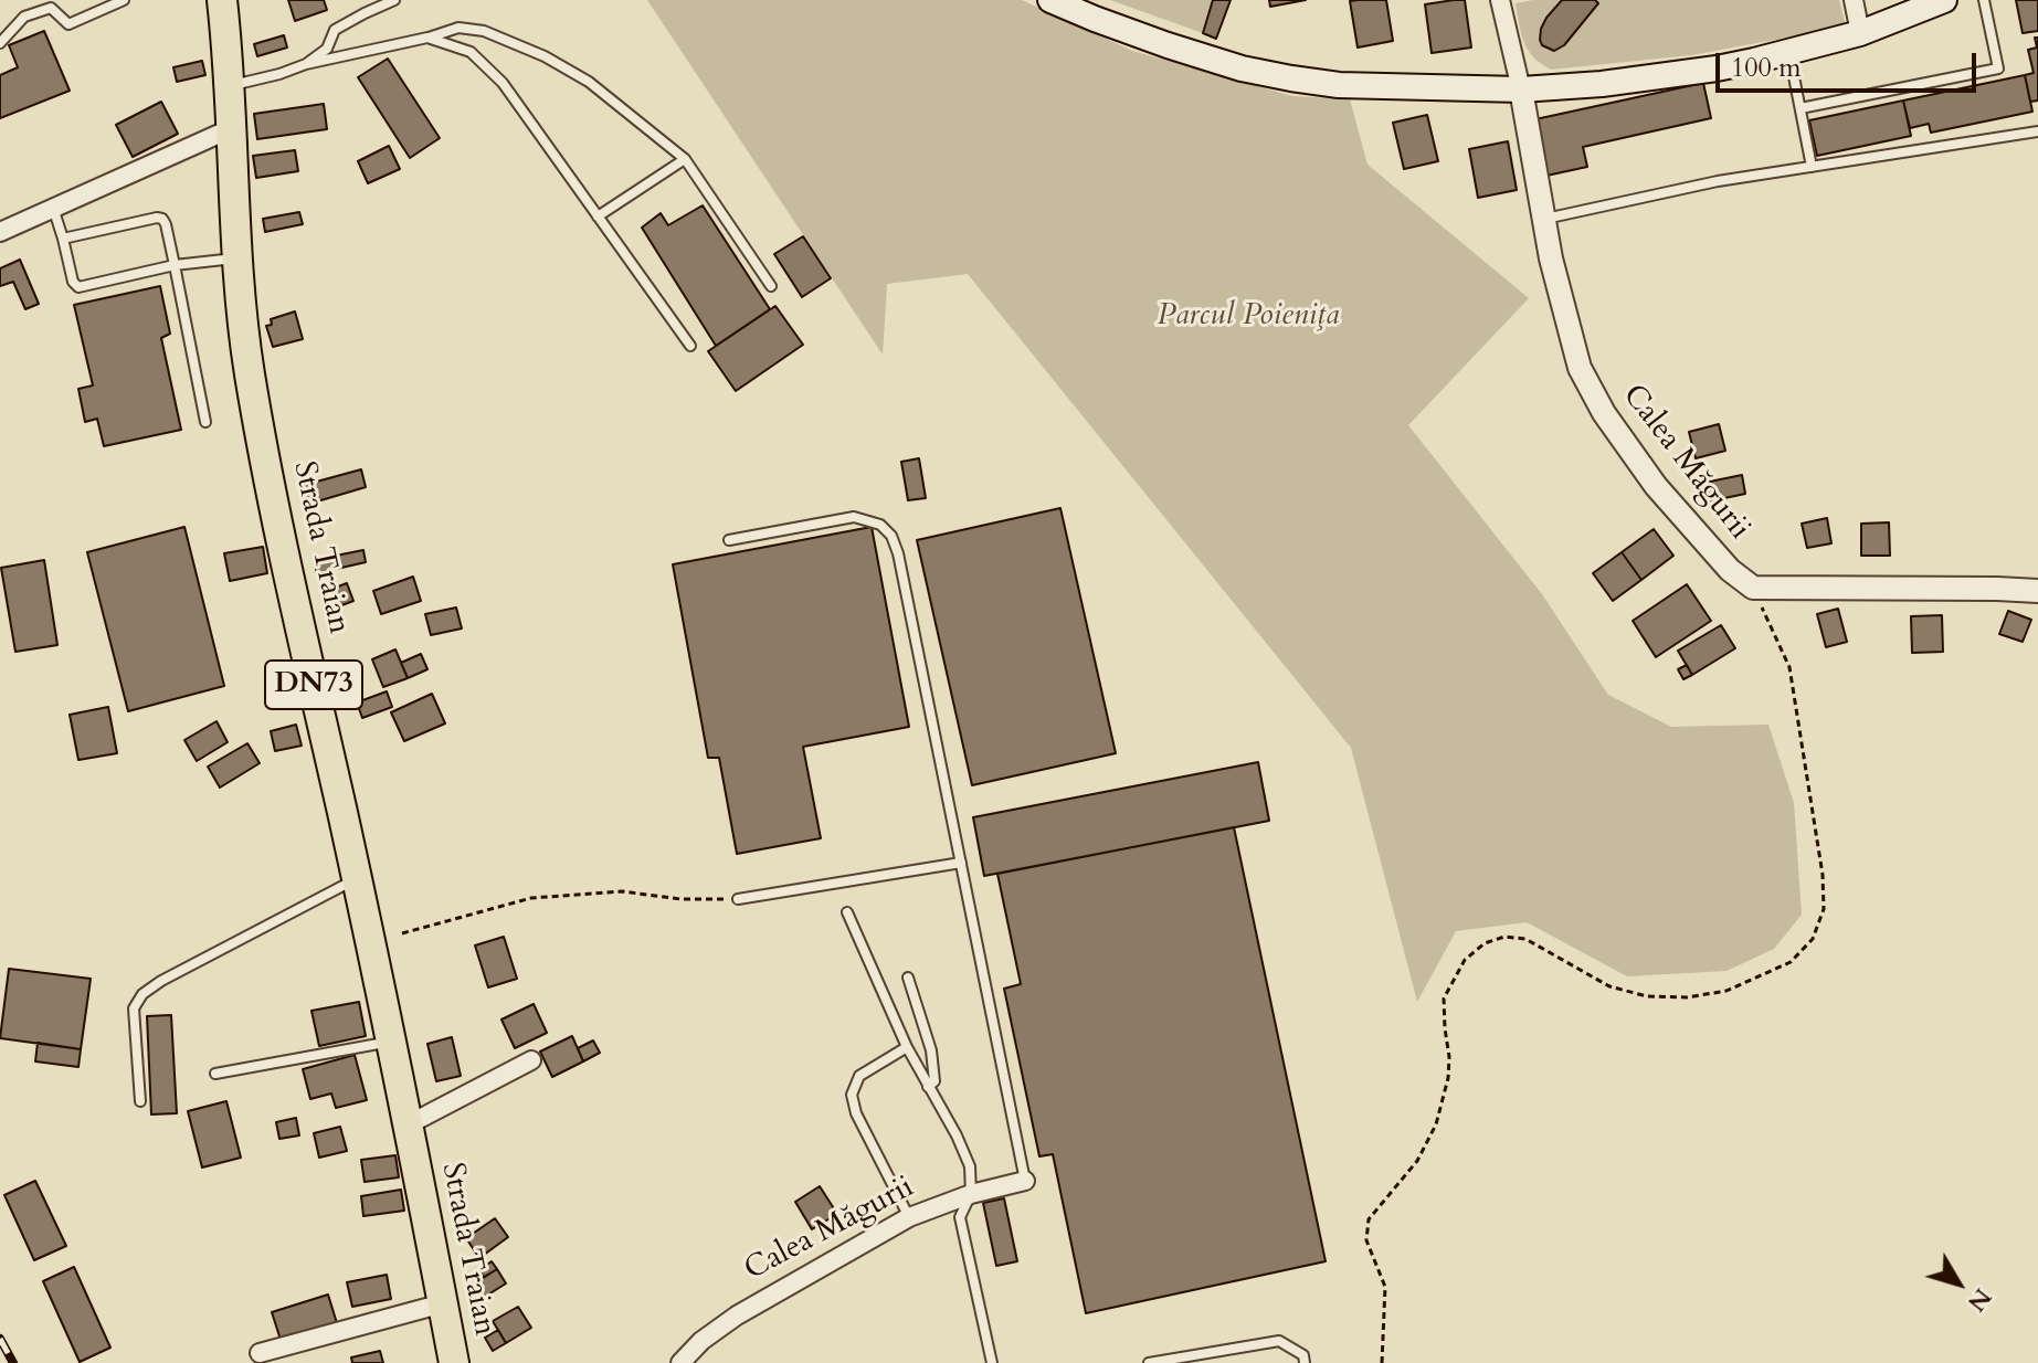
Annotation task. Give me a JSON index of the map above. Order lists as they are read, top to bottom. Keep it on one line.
{"streets":{"main road":["Strada Traian","DN73"],"street":["Calea Măgurii"]},"parks":["Parcul Poieniţa"],"scale_bar":"100 m","north":"bottom right"}
